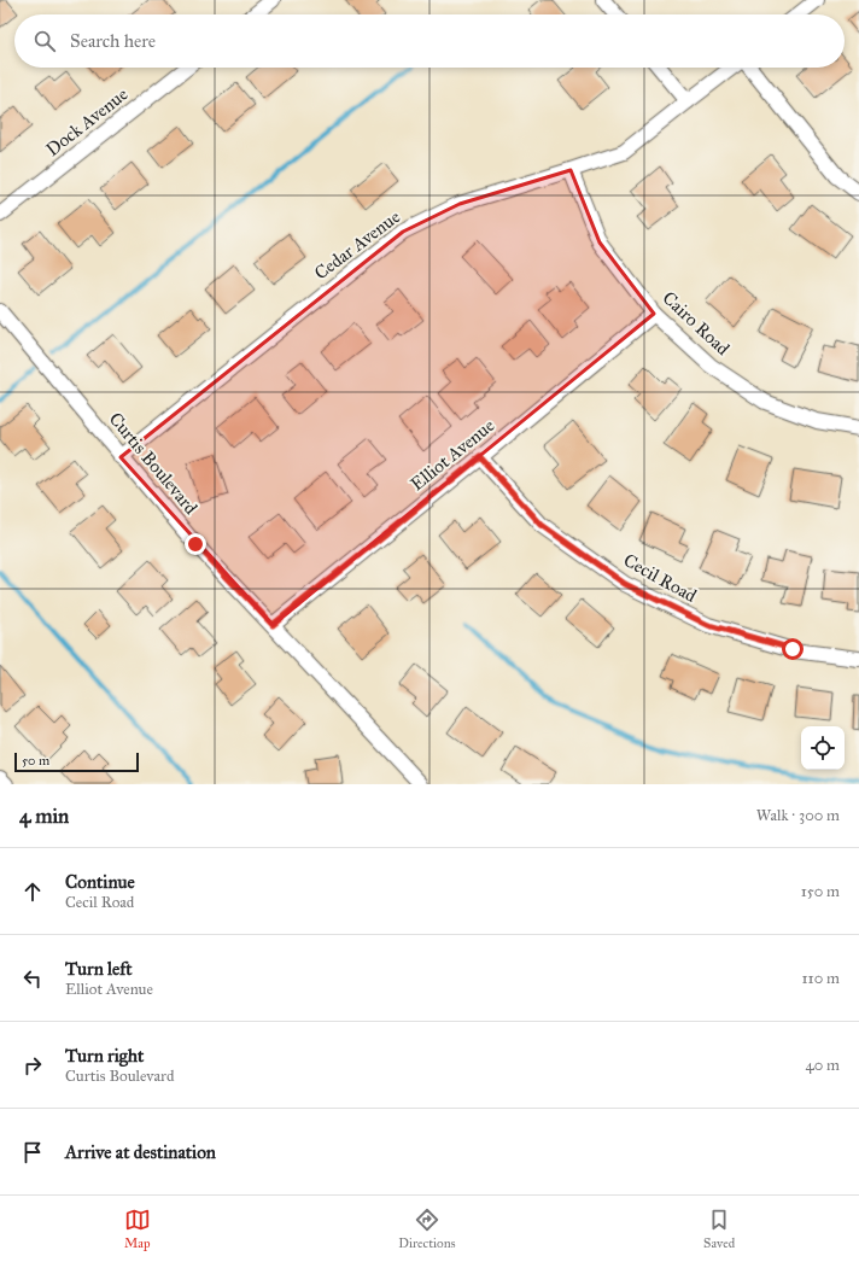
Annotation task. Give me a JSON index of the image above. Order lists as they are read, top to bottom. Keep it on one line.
{"streets":{"street":["Dock Avenue","Cedar Avenue","Cairo Road","Elliot Avenue","Curtis Boulevard","Cecil Road"]},"crossings":[["Cedar Avenue","Cairo Road"],["Cedar Avenue","Curtis Boulevard"],["Cairo Road","Elliot Avenue"],["Elliot Avenue","Curtis Boulevard"],["Elliot Avenue","Cecil Road"]],"scale_bar":"50 m","page":{"search":"Search here","scale":"50 m","heading":["4 min","Walk · 300 m"],"list":[["Continue","Cecil Road","150 m"],["Turn left","Elliot Avenue","110 m"],["Turn right","Curtis Boulevard","40 m"],"Arrive at destination"],"nav":["Map","Directions","Saved"]}}
